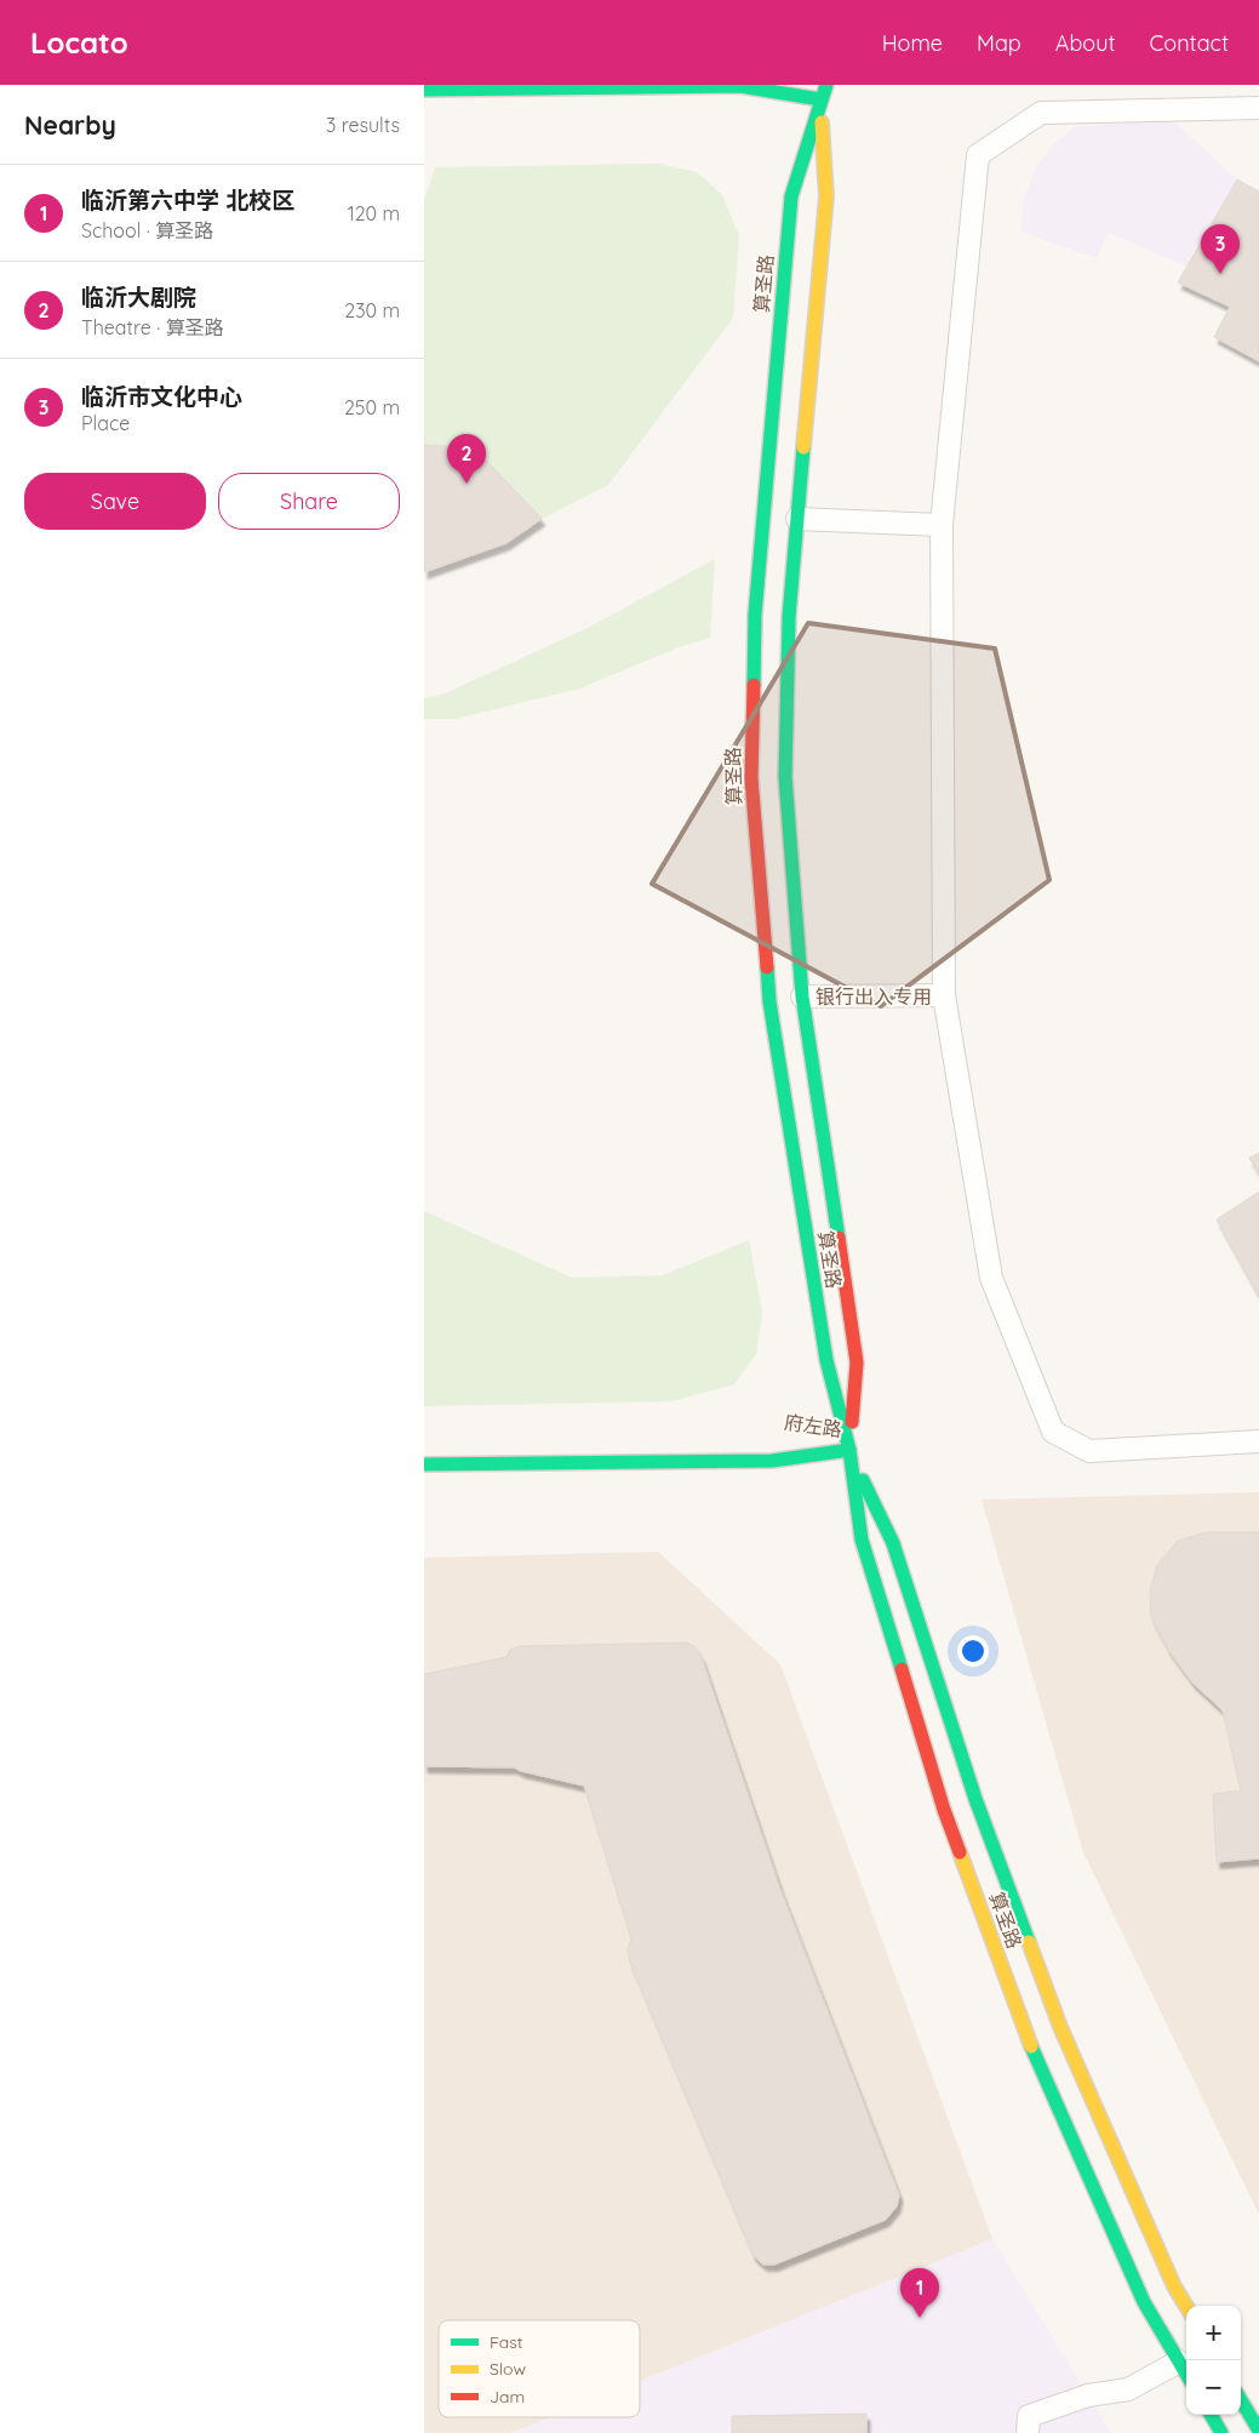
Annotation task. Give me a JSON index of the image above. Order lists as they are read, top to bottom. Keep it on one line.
{"streets":{"main road":["算圣路","府左路"],"lane":["银行出入专用"]},"crossings":[["算圣路","银行出入专用"],["算圣路","府左路"]],"legend":["Fast","Slow","Jam"],"page":{"header":"Locato","nav":["Home","Map","About","Contact"],"heading":["Nearby","3 results"],"list":[{"mark":"1","name":"临沂第六中学 北校区","note":"School · 算圣路","value":"120 m"},{"mark":"2","name":"临沂大剧院","note":"Theatre · 算圣路","value":"230 m"},{"mark":"3","name":"临沂市文化中心","note":"Place","value":"250 m"}],"pins":["3","2","1"],"buttons":["Save","Share"],"map_buttons":["+","−"]}}
